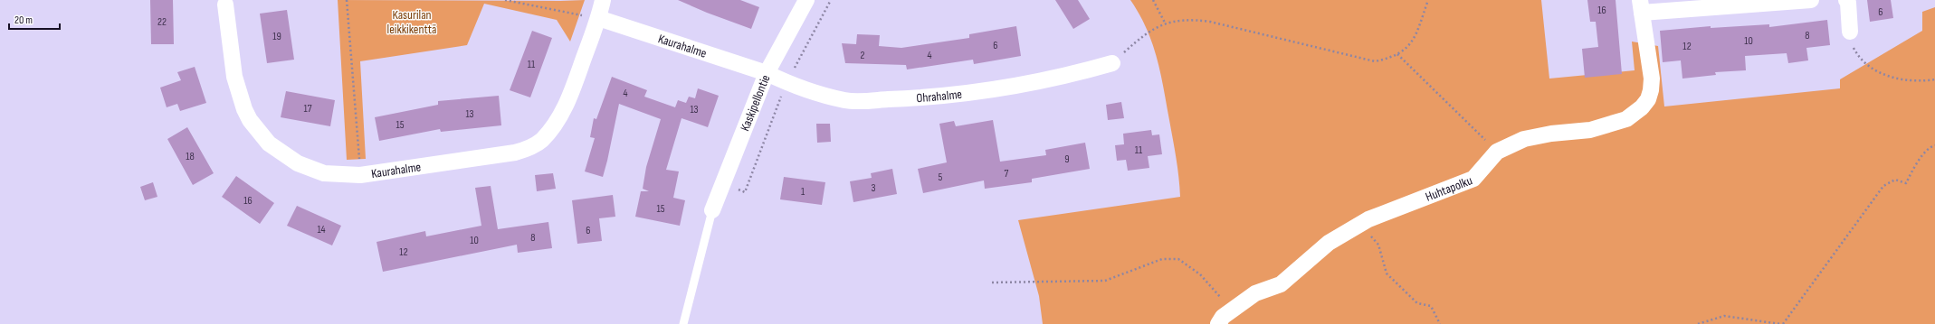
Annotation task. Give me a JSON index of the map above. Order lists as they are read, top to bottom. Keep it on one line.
{"streets":{"street":["Kaurahalme","Ohrahalme","Kaskipellontie","Huhtapolku"]},"crossings":[["Kaurahalme","Ohrahalme"],["Kaurahalme","Kaskipellontie"],["Ohrahalme","Kaskipellontie"]],"parks":["Kasurilan leikkikenttä"],"house_numbers":["16","6","22","8","19","10","6","12","2","4","11","4","17","13","13","15","11","18","9","7","5","3","1","16","15","14","6","8","10","12"],"scale_bar":"20 m"}
